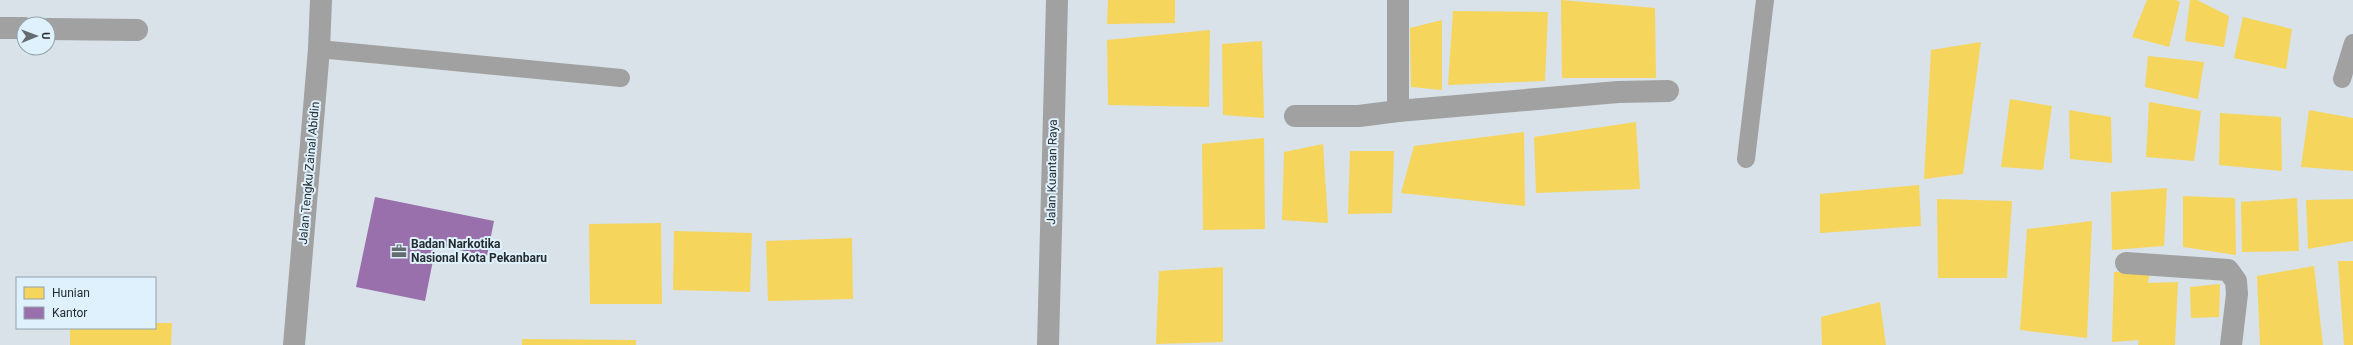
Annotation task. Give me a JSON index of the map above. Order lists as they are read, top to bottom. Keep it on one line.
{"streets":{"street":["Jalan Kuantan Raya","Jalan Tengku Zainal Abidin"]},"places":{"office":["Badan Narkotika Nasional Kota Pekanbaru"]},"legend":["Hunian","Kantor"],"north":"right"}
